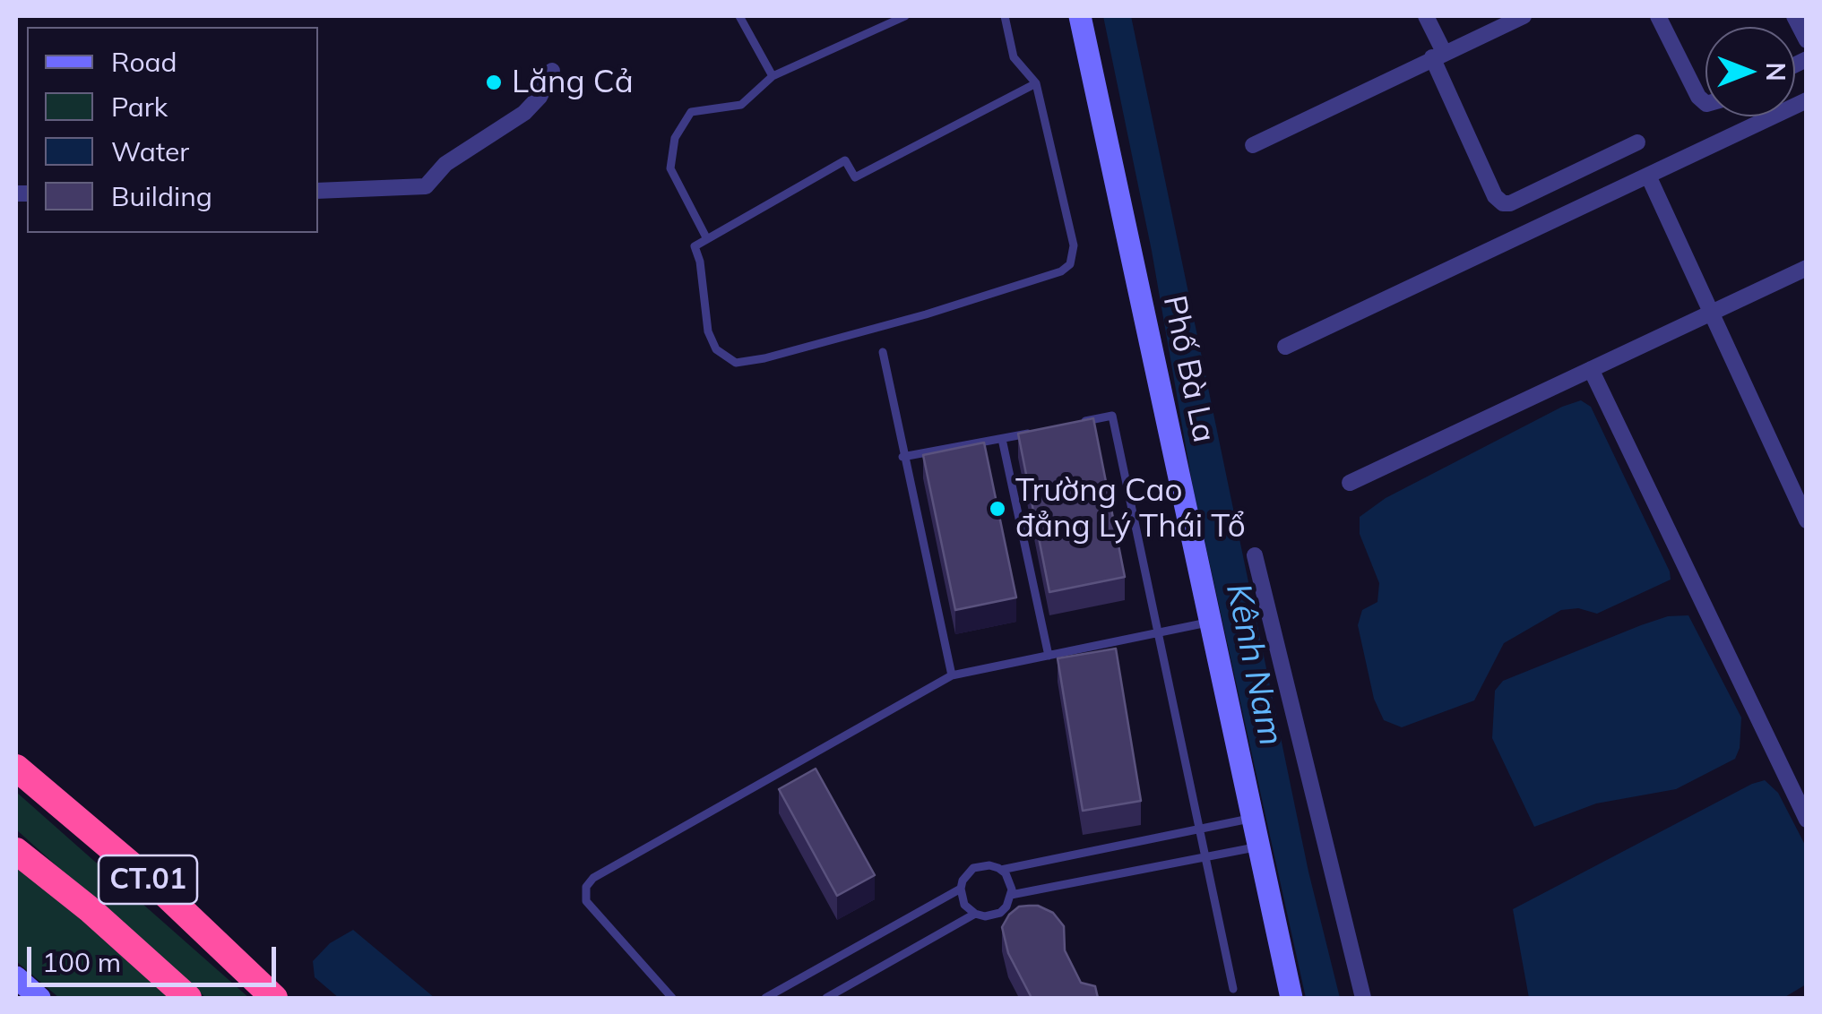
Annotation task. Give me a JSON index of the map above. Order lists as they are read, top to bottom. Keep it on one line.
{"streets":{"highway":["CT.01"],"street":["Phố Bà La"]},"water":["Kênh Nam"],"places":["Lăng Cả","Trường Cao đẳng Lý Thái Tổ"],"legend":["Road","Park","Water","Building"],"scale_bar":"100 m","north":"right"}
